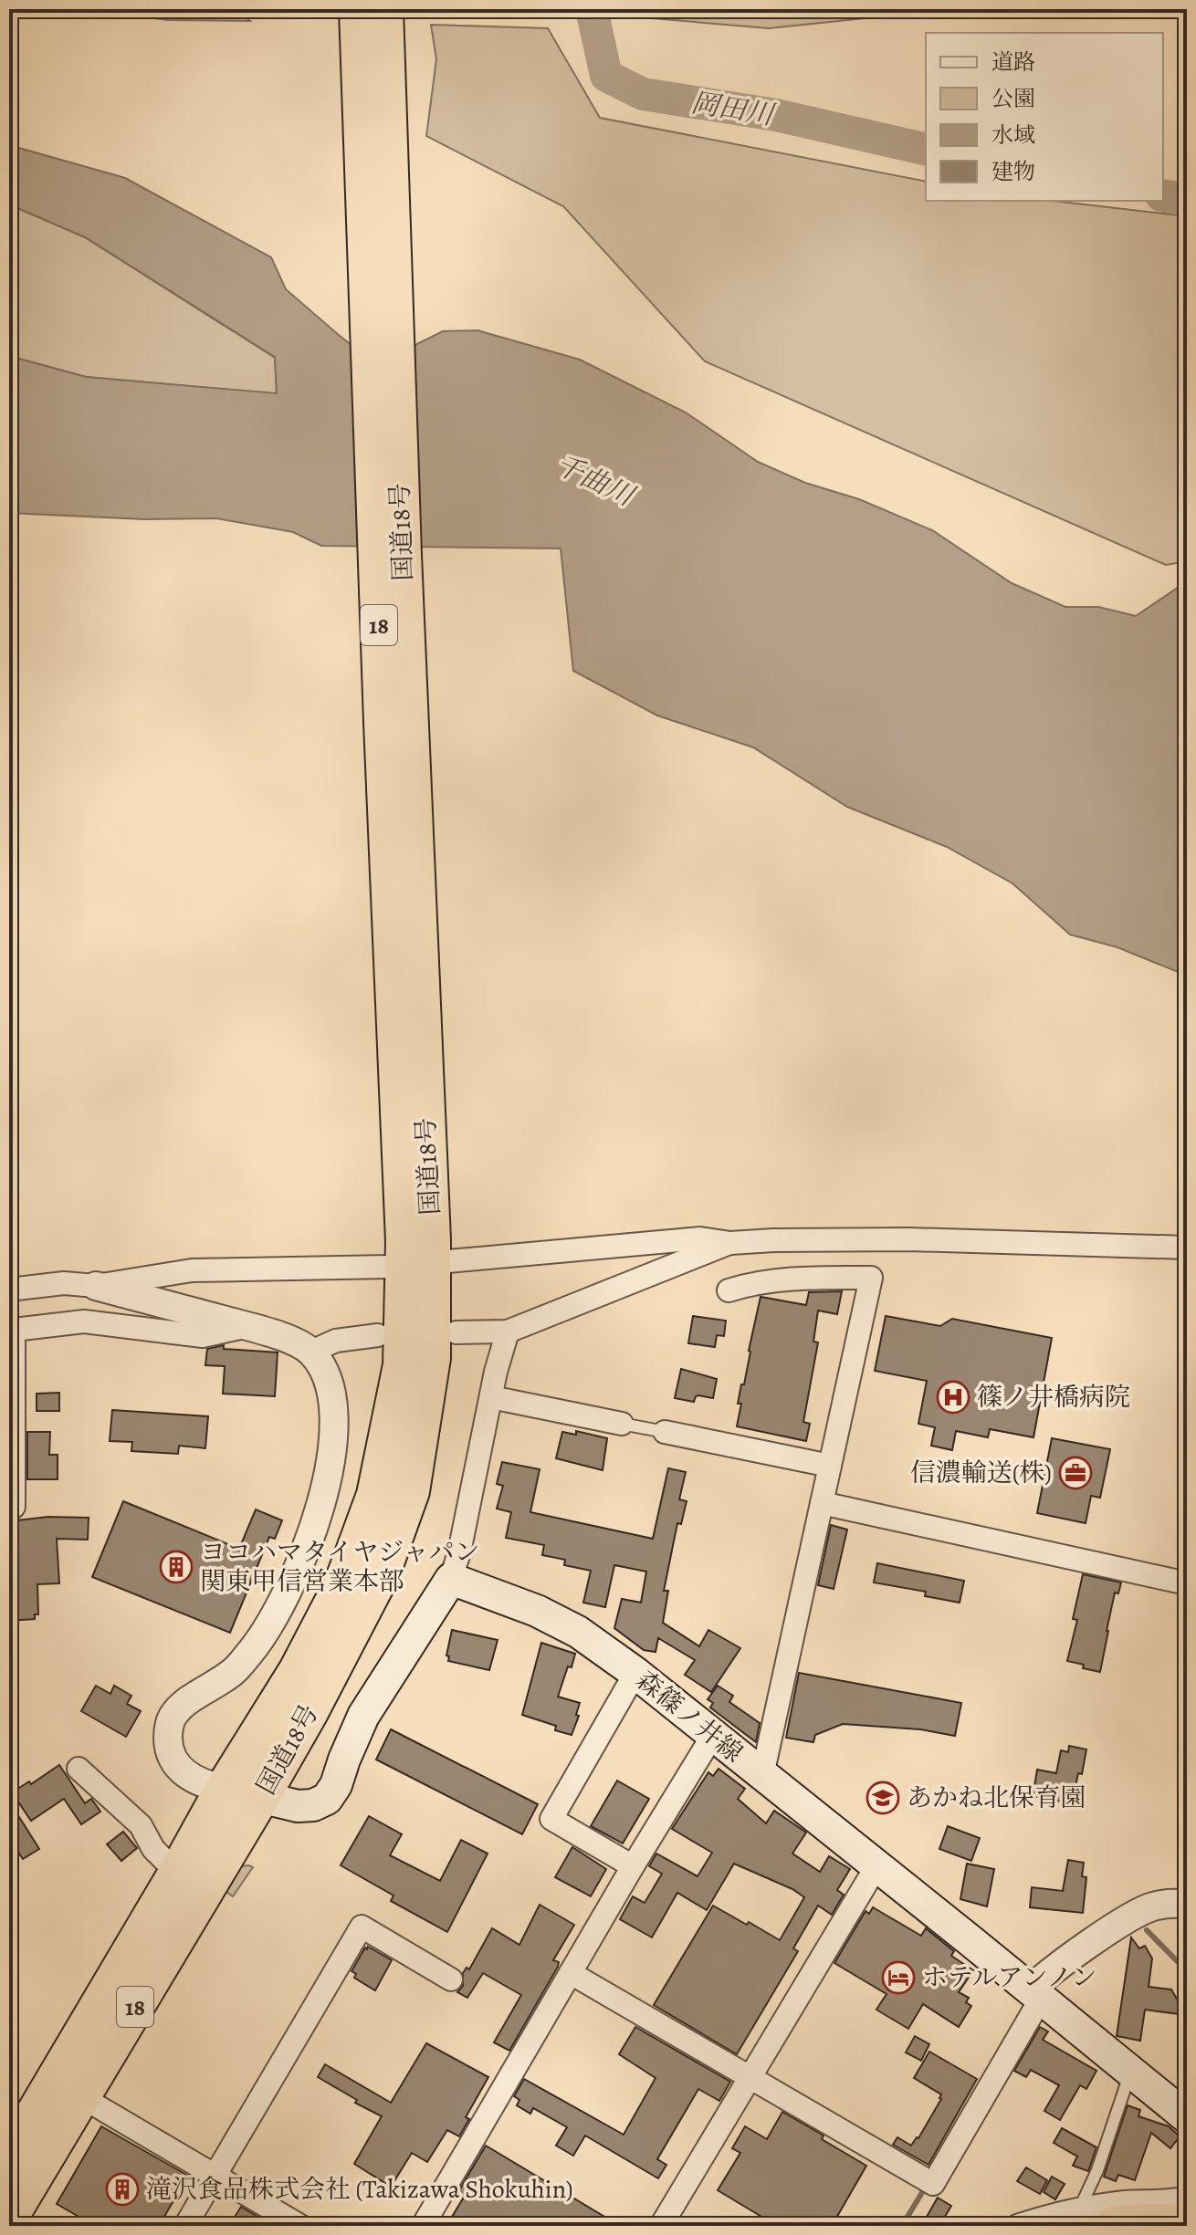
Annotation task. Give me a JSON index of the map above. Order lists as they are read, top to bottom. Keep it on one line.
{"streets":{"highway":["国道18号","18"],"main road":["森篠ノ井線"]},"water":["岡田川","千曲川"],"places":{"hospital":["篠ノ井橋病院"],"office":["信濃輸送(株)"],"building":["ヨコハマタイヤジャパン 関東甲信営業本部","滝沢食品株式会社 (Takizawa Shokuhin)"],"school or university":["あかね北保育園"],"hotel":["ホテルアンノン"]},"legend":["道路","公園","水域","建物"]}
